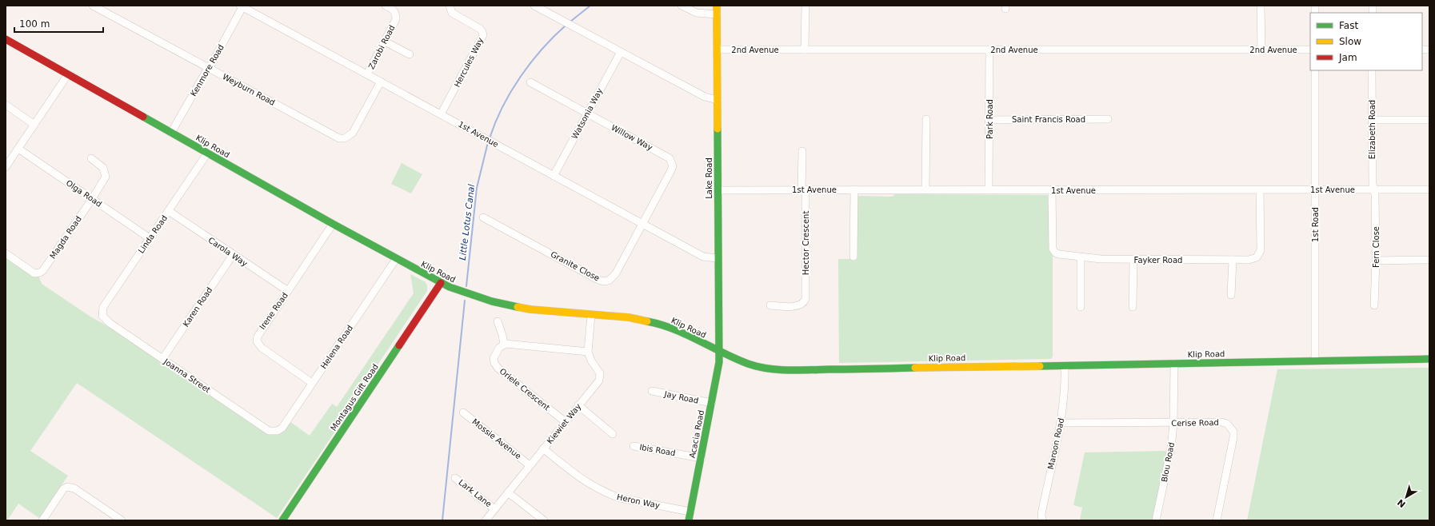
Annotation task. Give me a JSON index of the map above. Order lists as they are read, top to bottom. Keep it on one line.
{"streets":{"street":["Zarobi Road","2nd Avenue","Hercules Way","Kenmore Road","Weyburn Road","Watsonia Way","Park Road","Saint Francis Road","Elizabeth Road","1st Avenue","Willow Way","Klip Road","Lake Road","Olga Road","1st Road","Linda Road","Magda Road","Hector Crescent","Fern Close","Carola Way","Fayker Road","Granite Close","Karen Road","Irene Road","Helena Road","Joanna Street","Oriele Crescent","Montagus Gift Road","Jay Road","Cerise Road","Kiewiet Way","Acacia Road","Mossie Avenue","Maroon Road","Ibis Road","Blou Road","Lark Lane","Heron Way"]},"crossings":[["Zarobi Road","1st Avenue"],["2nd Avenue","Park Road"],["2nd Avenue","Lake Road"],["Hercules Way","1st Avenue"],["Kenmore Road","Weyburn Road"],["Kenmore Road","1st Avenue"],["Kenmore Road","Klip Road"],["Weyburn Road","1st Avenue"],["Watsonia Way","1st Avenue"],["Watsonia Way","Willow Way"],["Park Road","Saint Francis Road"],["Park Road","1st Avenue"],["Elizabeth Road","1st Avenue"],["Elizabeth Road","Fern Close"],["1st Avenue","Willow Way"],["1st Avenue","Lake Road"],["1st Avenue","1st Road"],["1st Avenue","Hector Crescent"],["1st Avenue","Fern Close"],["1st Avenue","Fayker Road"],["1st Avenue","Granite Close"],["Willow Way","Granite Close"],["Klip Road","Lake Road"],["Klip Road","1st Road"],["Klip Road","Linda Road"],["Klip Road","Irene Road"],["Klip Road","Helena Road"],["Klip Road","Montagus Gift Road"],["Klip Road","Acacia Road"],["Klip Road","Maroon Road"],["Klip Road","Blou Road"],["Lake Road","Acacia Road"],["Olga Road","Linda Road"],["Olga Road","Magda Road"],["Linda Road","Carola Way"],["Linda Road","Joanna Street"],["Carola Way","Karen Road"],["Carola Way","Irene Road"],["Karen Road","Joanna Street"],["Irene Road","Helena Road"],["Helena Road","Joanna Street"],["Oriele Crescent","Kiewiet Way"],["Jay Road","Acacia Road"],["Cerise Road","Maroon Road"],["Cerise Road","Blou Road"],["Kiewiet Way","Mossie Avenue"],["Kiewiet Way","Lark Lane"],["Kiewiet Way","Heron Way"],["Acacia Road","Ibis Road"],["Acacia Road","Heron Way"]],"water":["Little Lotus Canal"],"legend":["Fast","Slow","Jam"],"scale_bar":"100 m","north":"bottom left"}
